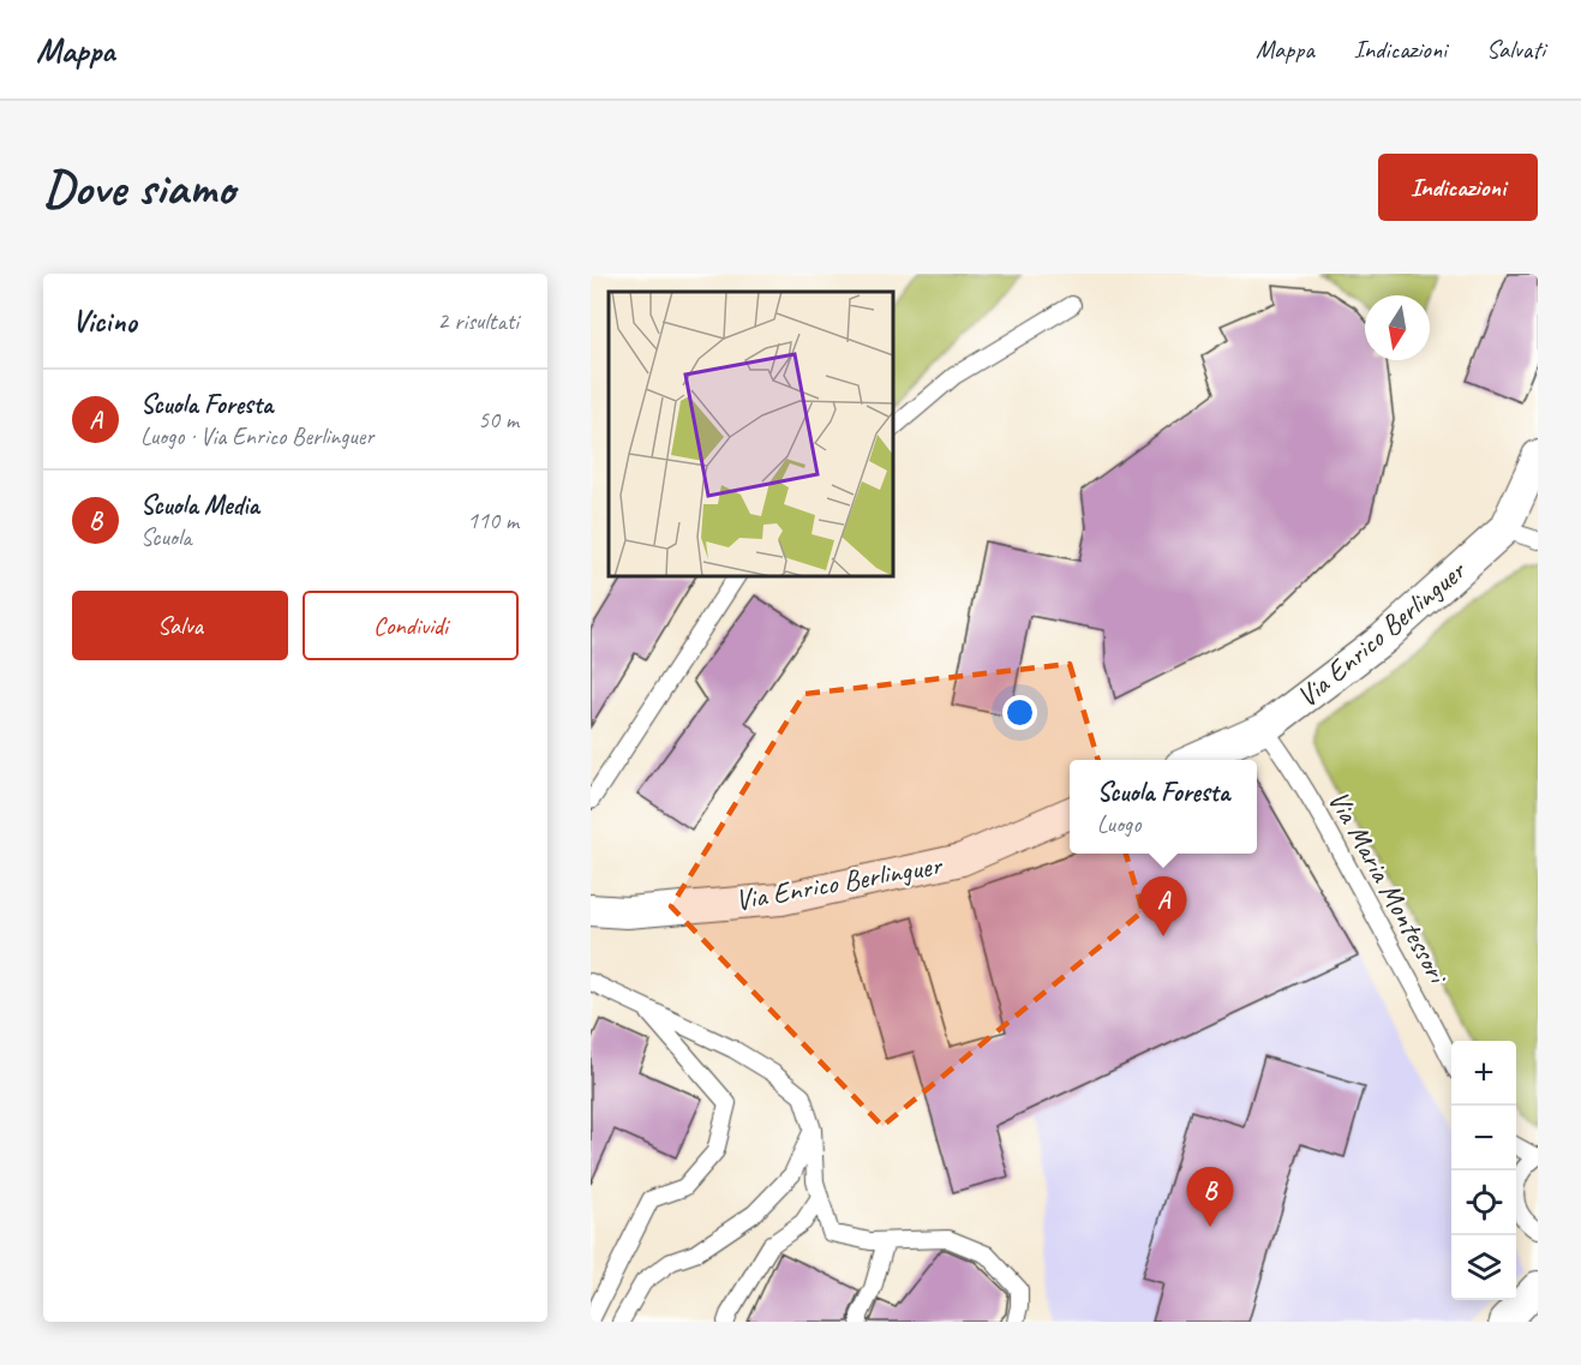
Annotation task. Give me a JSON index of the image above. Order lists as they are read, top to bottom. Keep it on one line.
{"streets":{"street":["Via Enrico Berlinguer"],"lane":["Via Maria Montessori"]},"crossings":[["Via Enrico Berlinguer","Via Maria Montessori"]],"north":"bottom","page":{"header":"Mappa","nav":["Mappa","Indicazioni","Salvati"],"buttons":["Indicazioni",["Salva","Condividi"]],"title":"Dove siamo","heading":["Vicino","2 risultati"],"list":[{"mark":"A","name":"Scuola Foresta","note":"Luogo · Via Enrico Berlinguer","value":"50 m"},{"mark":"B","name":"Scuola Media","note":"Scuola","value":"110 m"}],"popup":["Scuola Foresta","Luogo"],"pins":["A","B"],"map_buttons":["+","−"]}}
